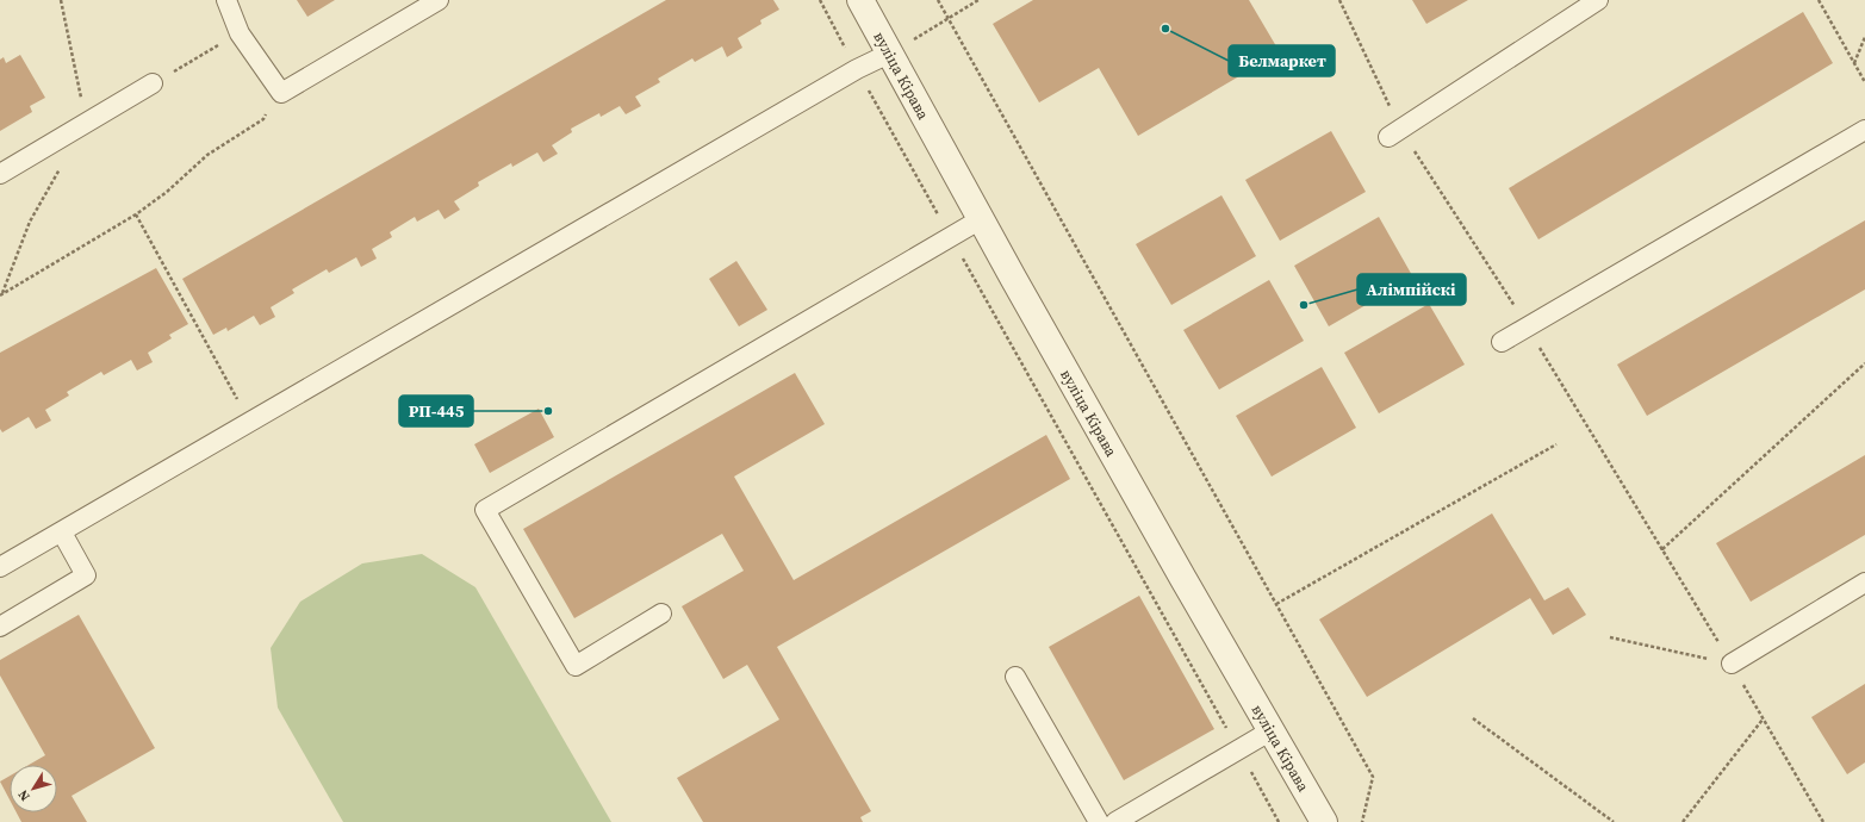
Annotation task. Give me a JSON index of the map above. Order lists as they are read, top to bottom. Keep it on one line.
{"streets":{"street":["вуліца Кірава"]},"places":["Белмаркет","Алімпійскі","РП-445"],"north":"bottom left"}
